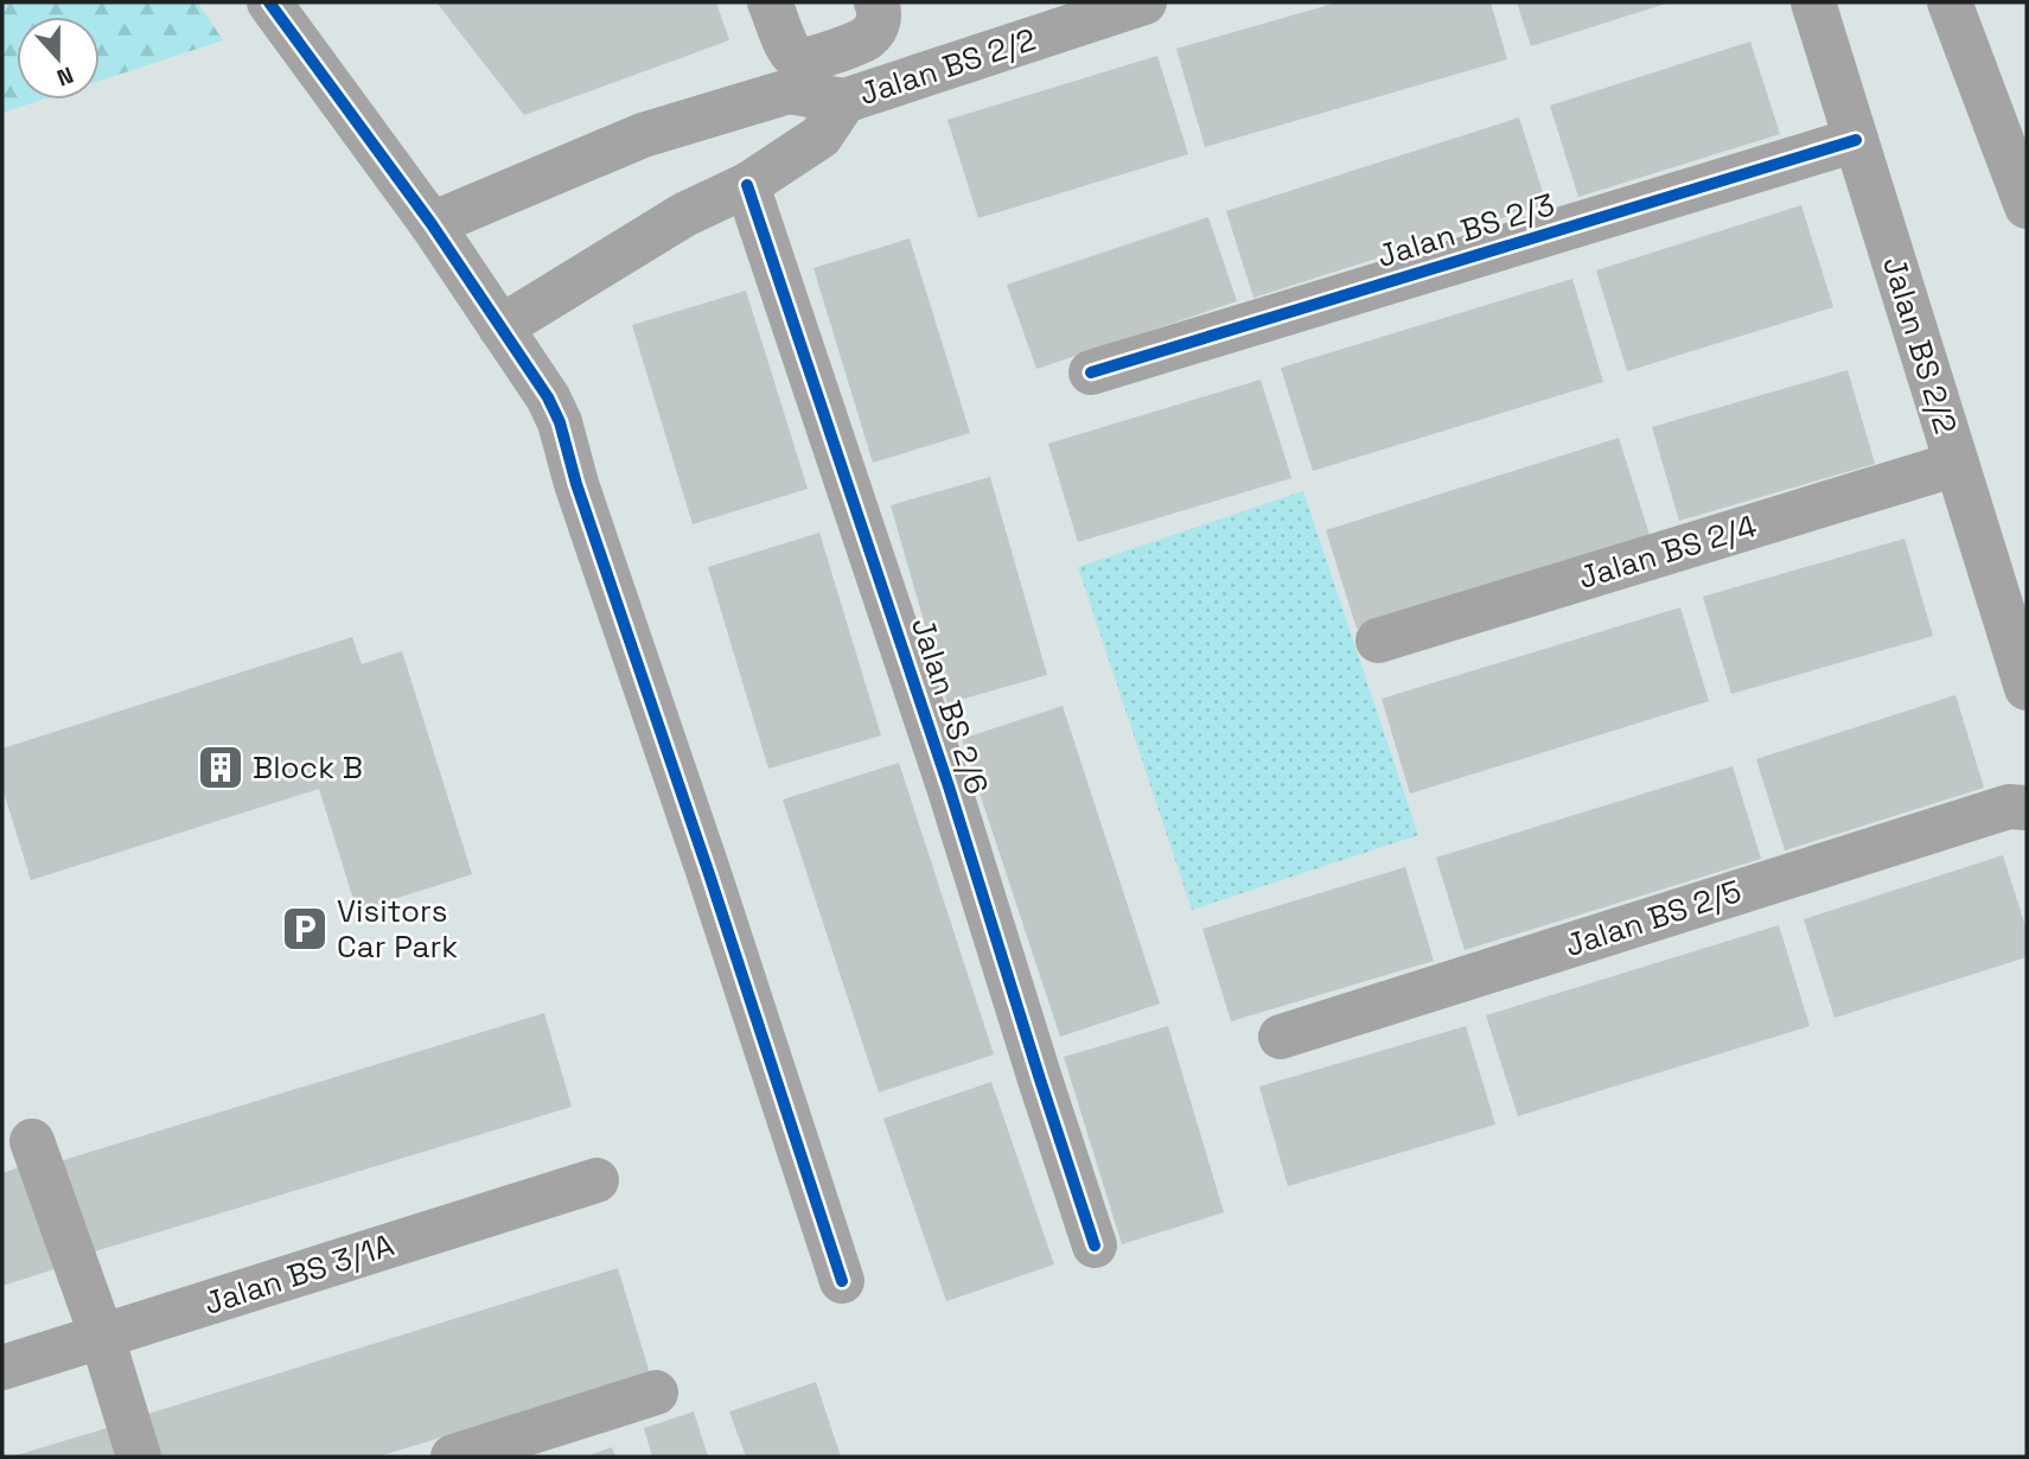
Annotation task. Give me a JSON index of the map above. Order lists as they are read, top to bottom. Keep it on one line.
{"streets":{"street":["Jalan BS 2/2","Jalan BS 2/3","Jalan BS 2/4","Jalan BS 2/6","Jalan BS 2/5","Jalan BS 3/1A"]},"crossings":[["Jalan BS 2/2","Jalan BS 2/3"],["Jalan BS 2/2","Jalan BS 2/4"]],"places":{"building":["Block B"],"parking":["Visitors Car Park"]},"north":"bottom"}
